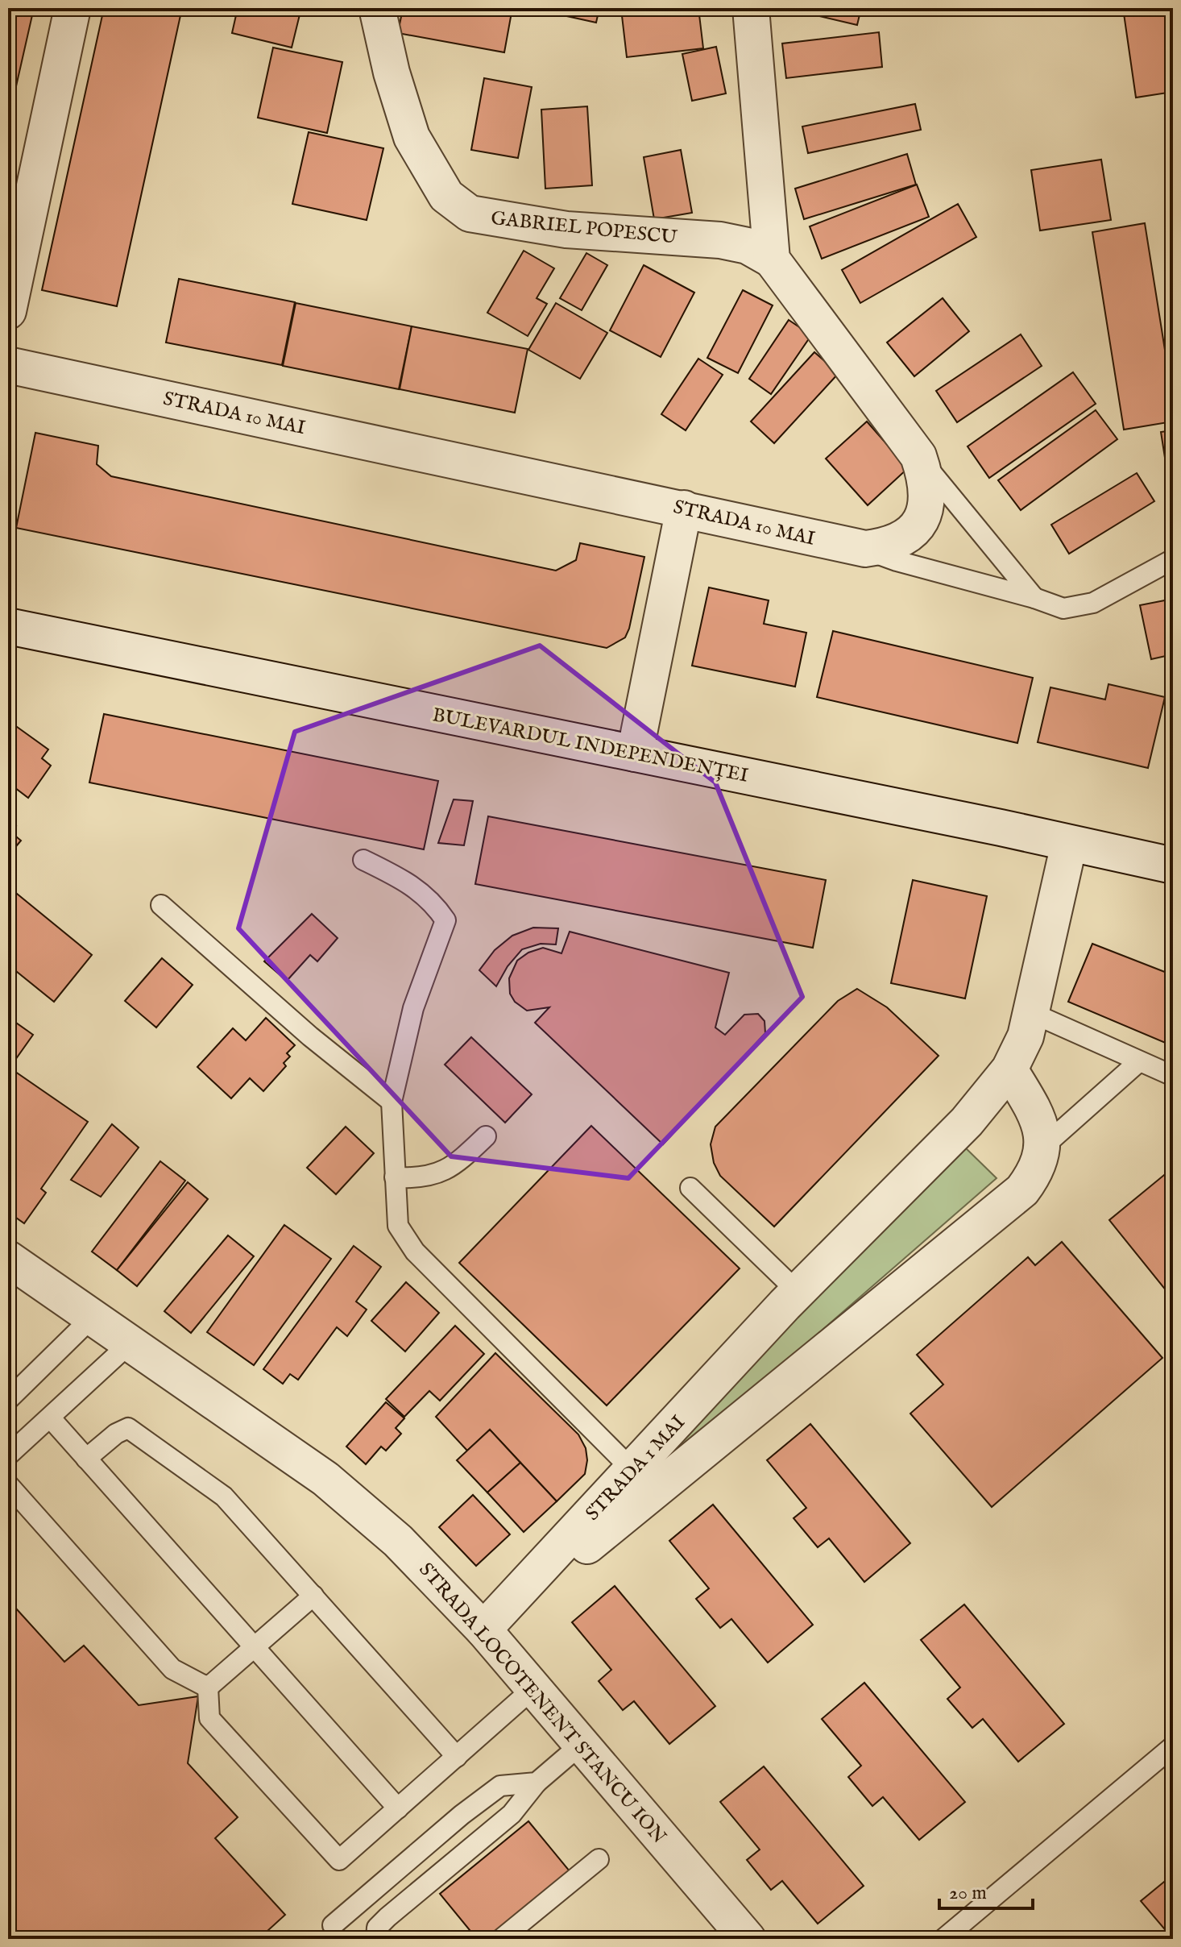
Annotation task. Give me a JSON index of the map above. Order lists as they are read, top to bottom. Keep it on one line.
{"streets":{"street":["GABRIEL POPESCU","STRADA 10 MAI","BULEVARDUL INDEPENDENȚEI","STRADA 1 MAI","STRADA LOCOTENENT STANCU ION"]},"crossings":[["GABRIEL POPESCU","STRADA 10 MAI"],["BULEVARDUL INDEPENDENȚEI","STRADA 1 MAI"],["STRADA 1 MAI","STRADA LOCOTENENT STANCU ION"]],"scale_bar":"20 m"}
